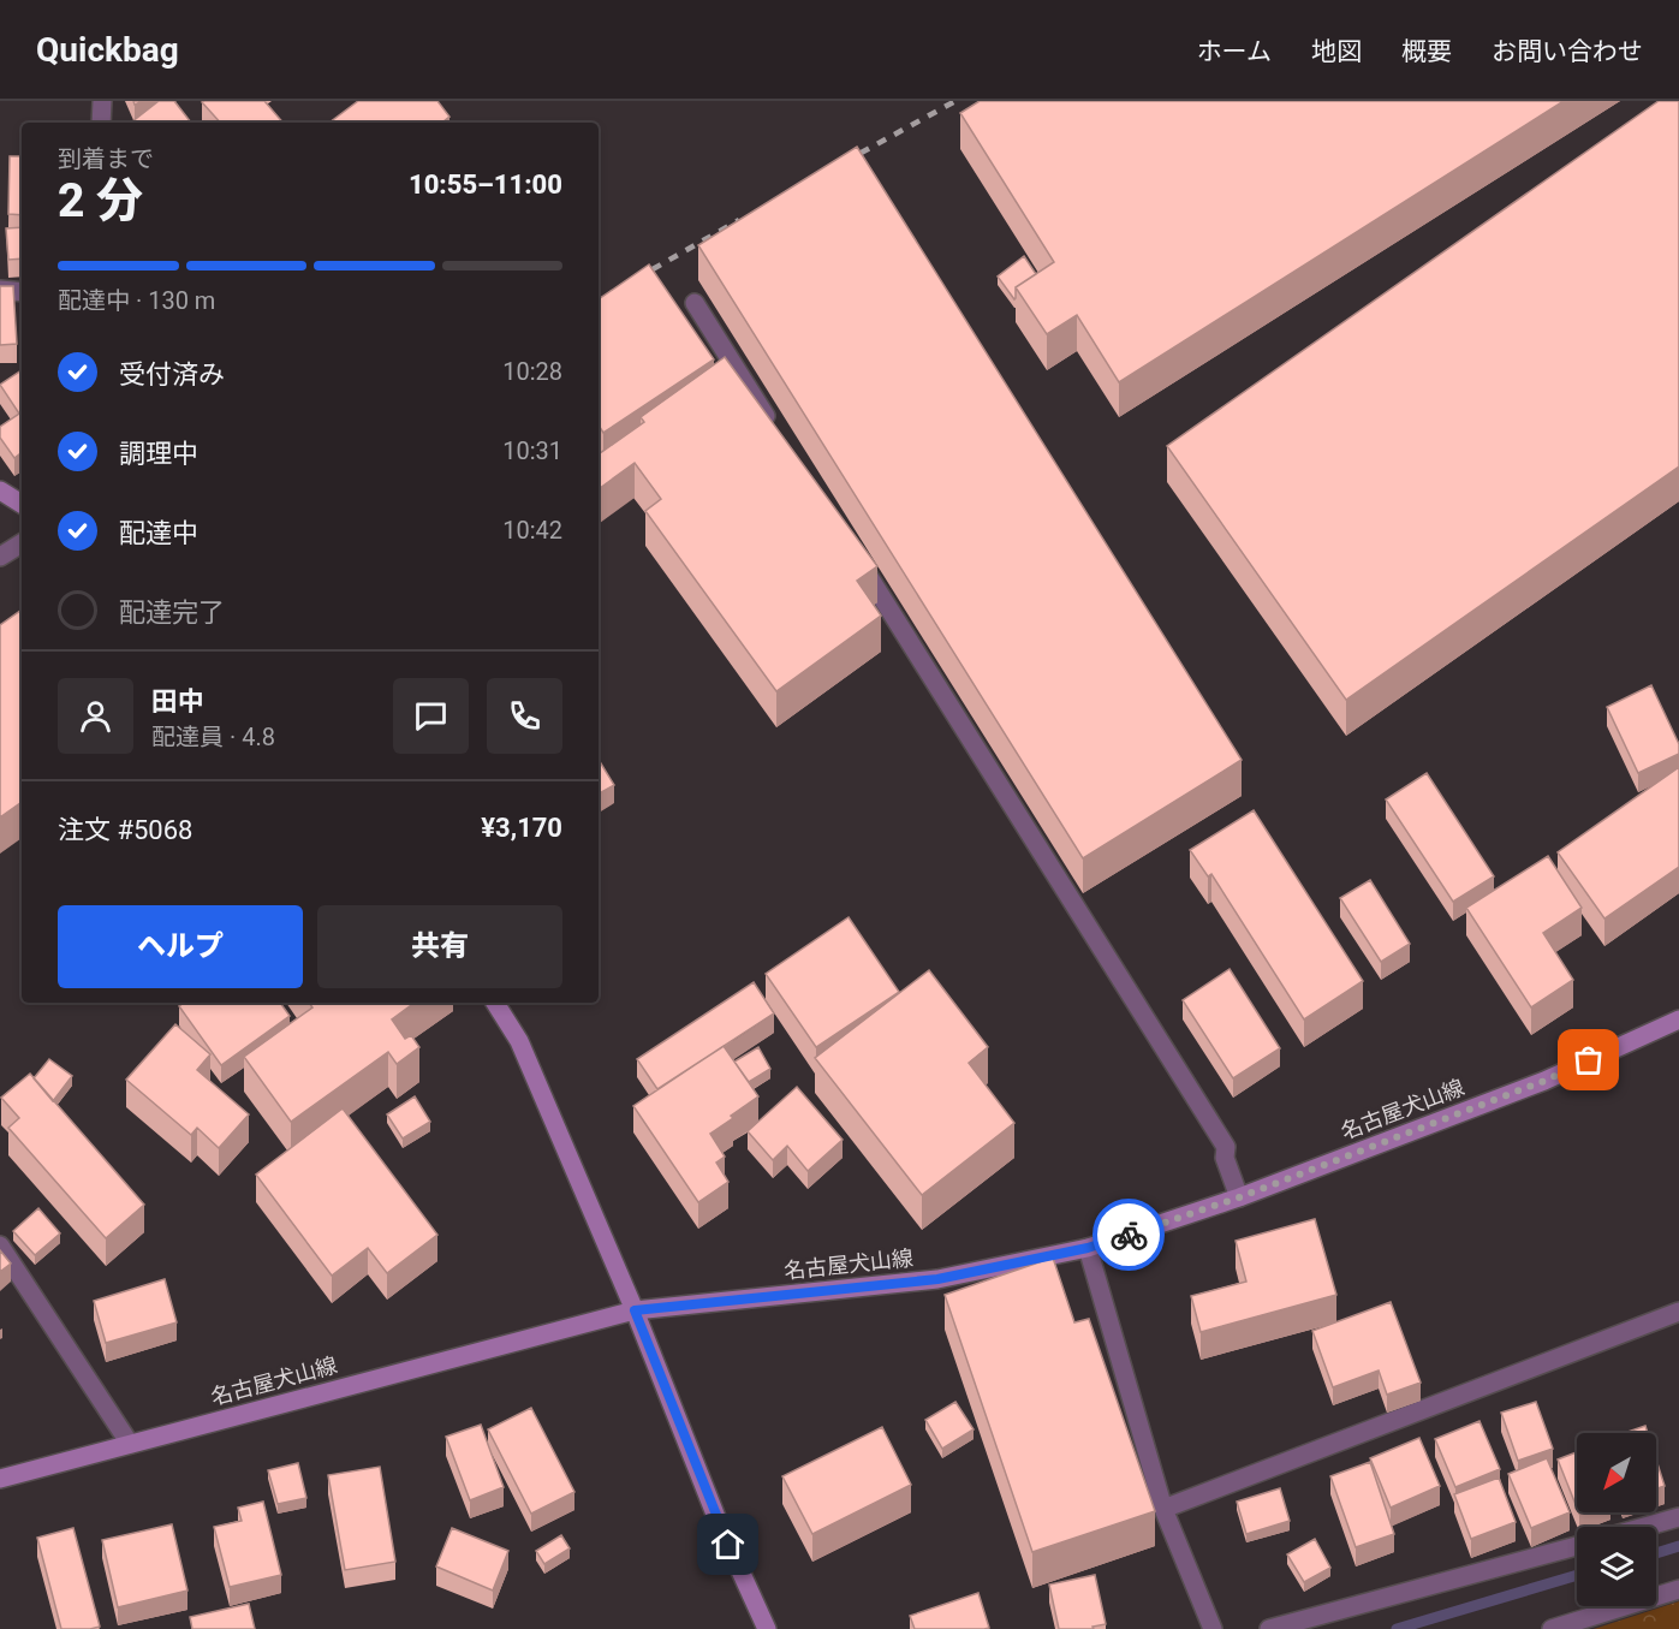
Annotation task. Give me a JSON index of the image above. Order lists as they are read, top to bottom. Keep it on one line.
{"streets":{"main road":["名古屋犬山線"]},"north":"bottom left","page":{"header":"Quickbag","nav":["ホーム","地図","概要","お問い合わせ"],"heading":["2 分","到着まで","10:55–11:00"],"panel":["田中","配達員 · 4.8","注文 #5068","¥3,170"],"bar":"配達中 · 130 m","list":[["受付済み","10:28"],["調理中","10:31"],["配達中","10:42"],"配達完了"],"buttons":["ヘルプ","共有"]}}
